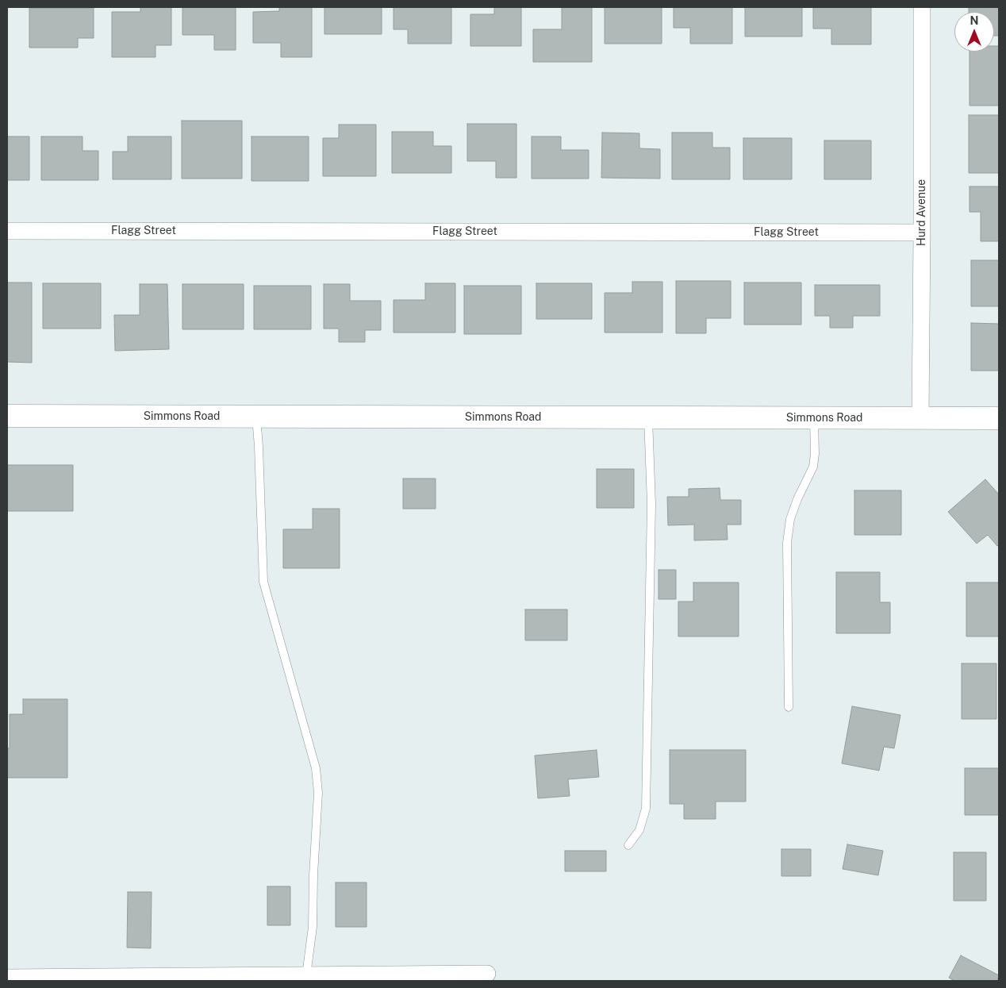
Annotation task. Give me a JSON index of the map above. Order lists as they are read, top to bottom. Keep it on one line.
{"streets":{"street":["Hurd Avenue","Flagg Street","Simmons Road"]},"crossings":[["Hurd Avenue","Flagg Street"],["Hurd Avenue","Simmons Road"]],"north":"top"}
